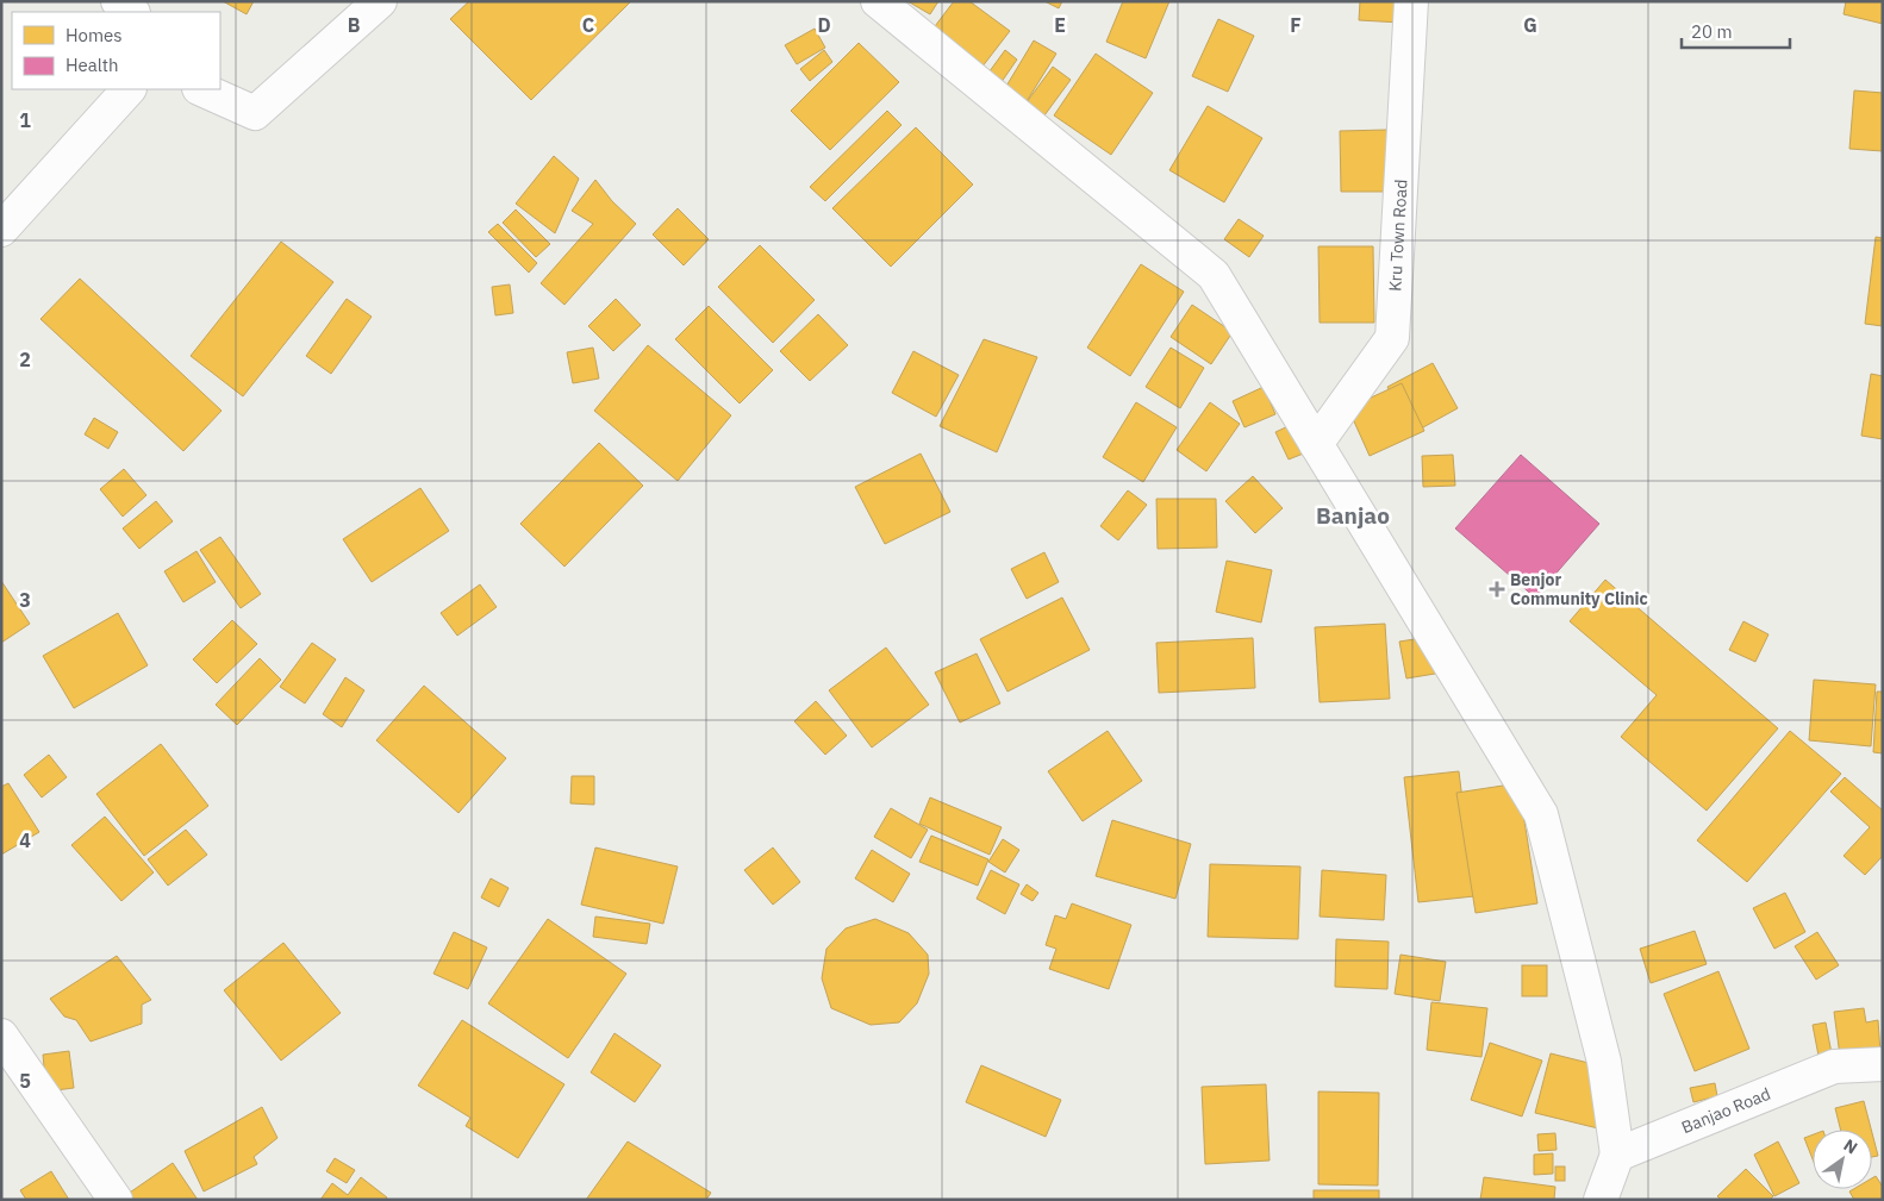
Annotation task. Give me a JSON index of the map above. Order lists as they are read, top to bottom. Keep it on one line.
{"streets":{"street":["Kru Town Road","Banjao Road"]},"districts":["Banjao"],"places":{"health":["Benjor Community Clinic"]},"legend":["Homes","Health"],"scale_bar":"20 m","north":"top right","grid":{"columns":["B","C","D","E","F","G"],"rows":["1","2","3","4","5"]}}
